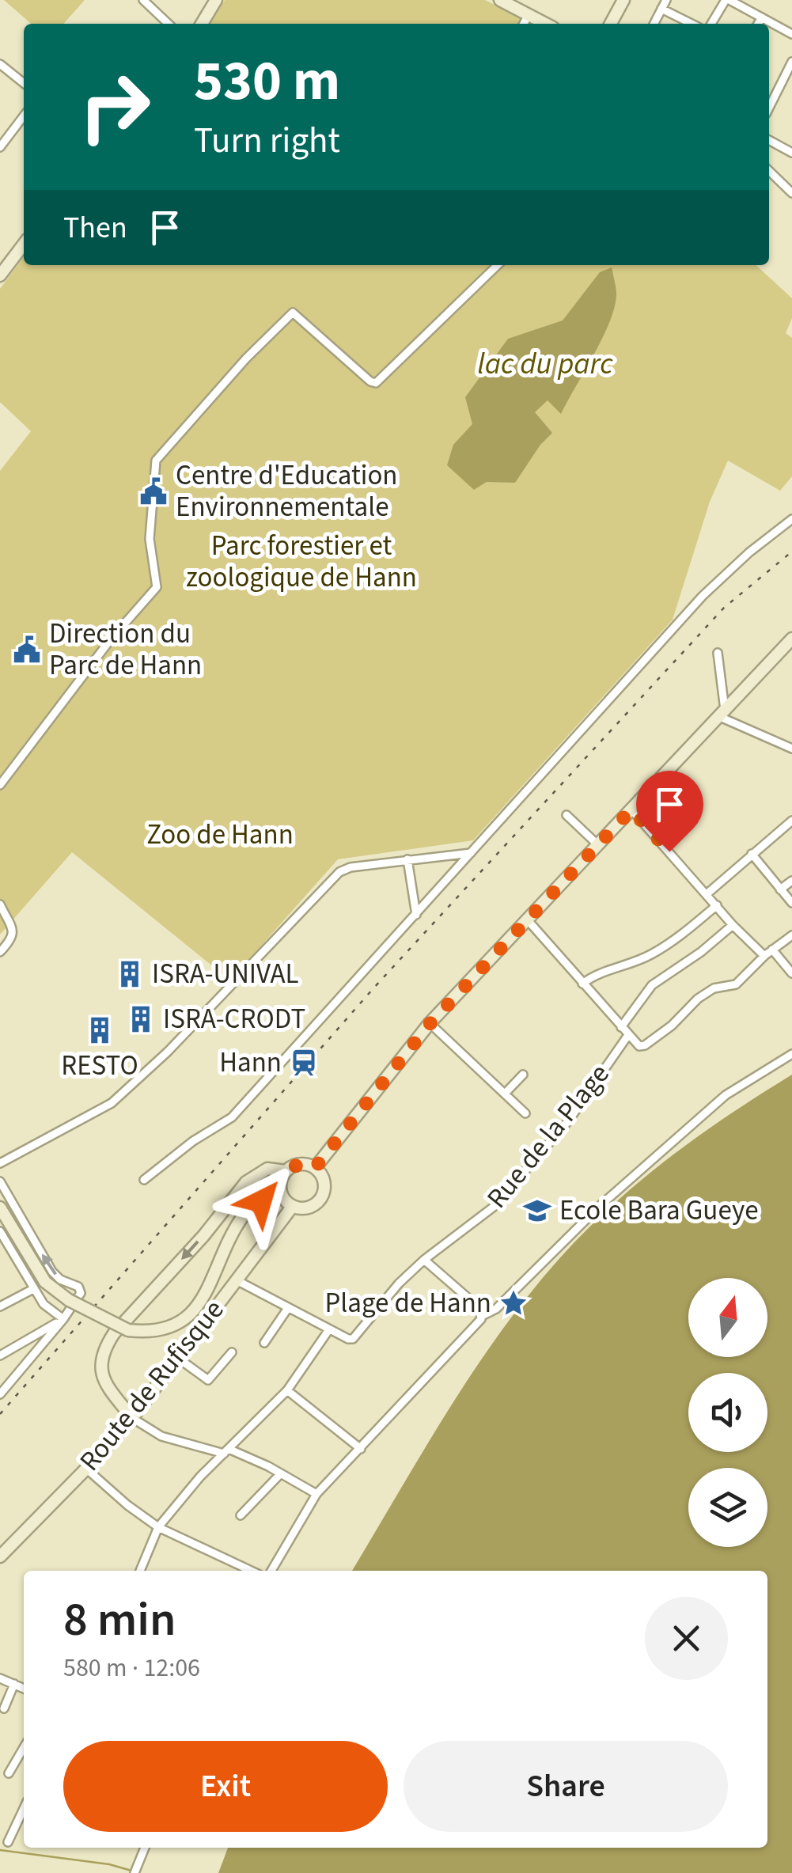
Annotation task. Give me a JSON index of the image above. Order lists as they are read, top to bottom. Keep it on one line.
{"streets":{"main road":["Route de Rufisque"],"street":["Rue de la Plage"]},"water":["lac du parc"],"parks":["Parc forestier et zoologique de Hann","Zoo de Hann"],"places":{"public building":["Centre d'Education Environnementale","Direction du Parc de Hann"],"building":["ISRA-UNIVAL","ISRA-CRODT","RESTO"],"station":["Hann"],"school or university":["Ecole Bara Gueye"],"place":["Plage de Hann"]},"north":"top","page":{"turn":["530 m","Turn right"],"then":"Then","heading":["8 min","580 m · 12:06"],"buttons":["Exit","Share"]}}
